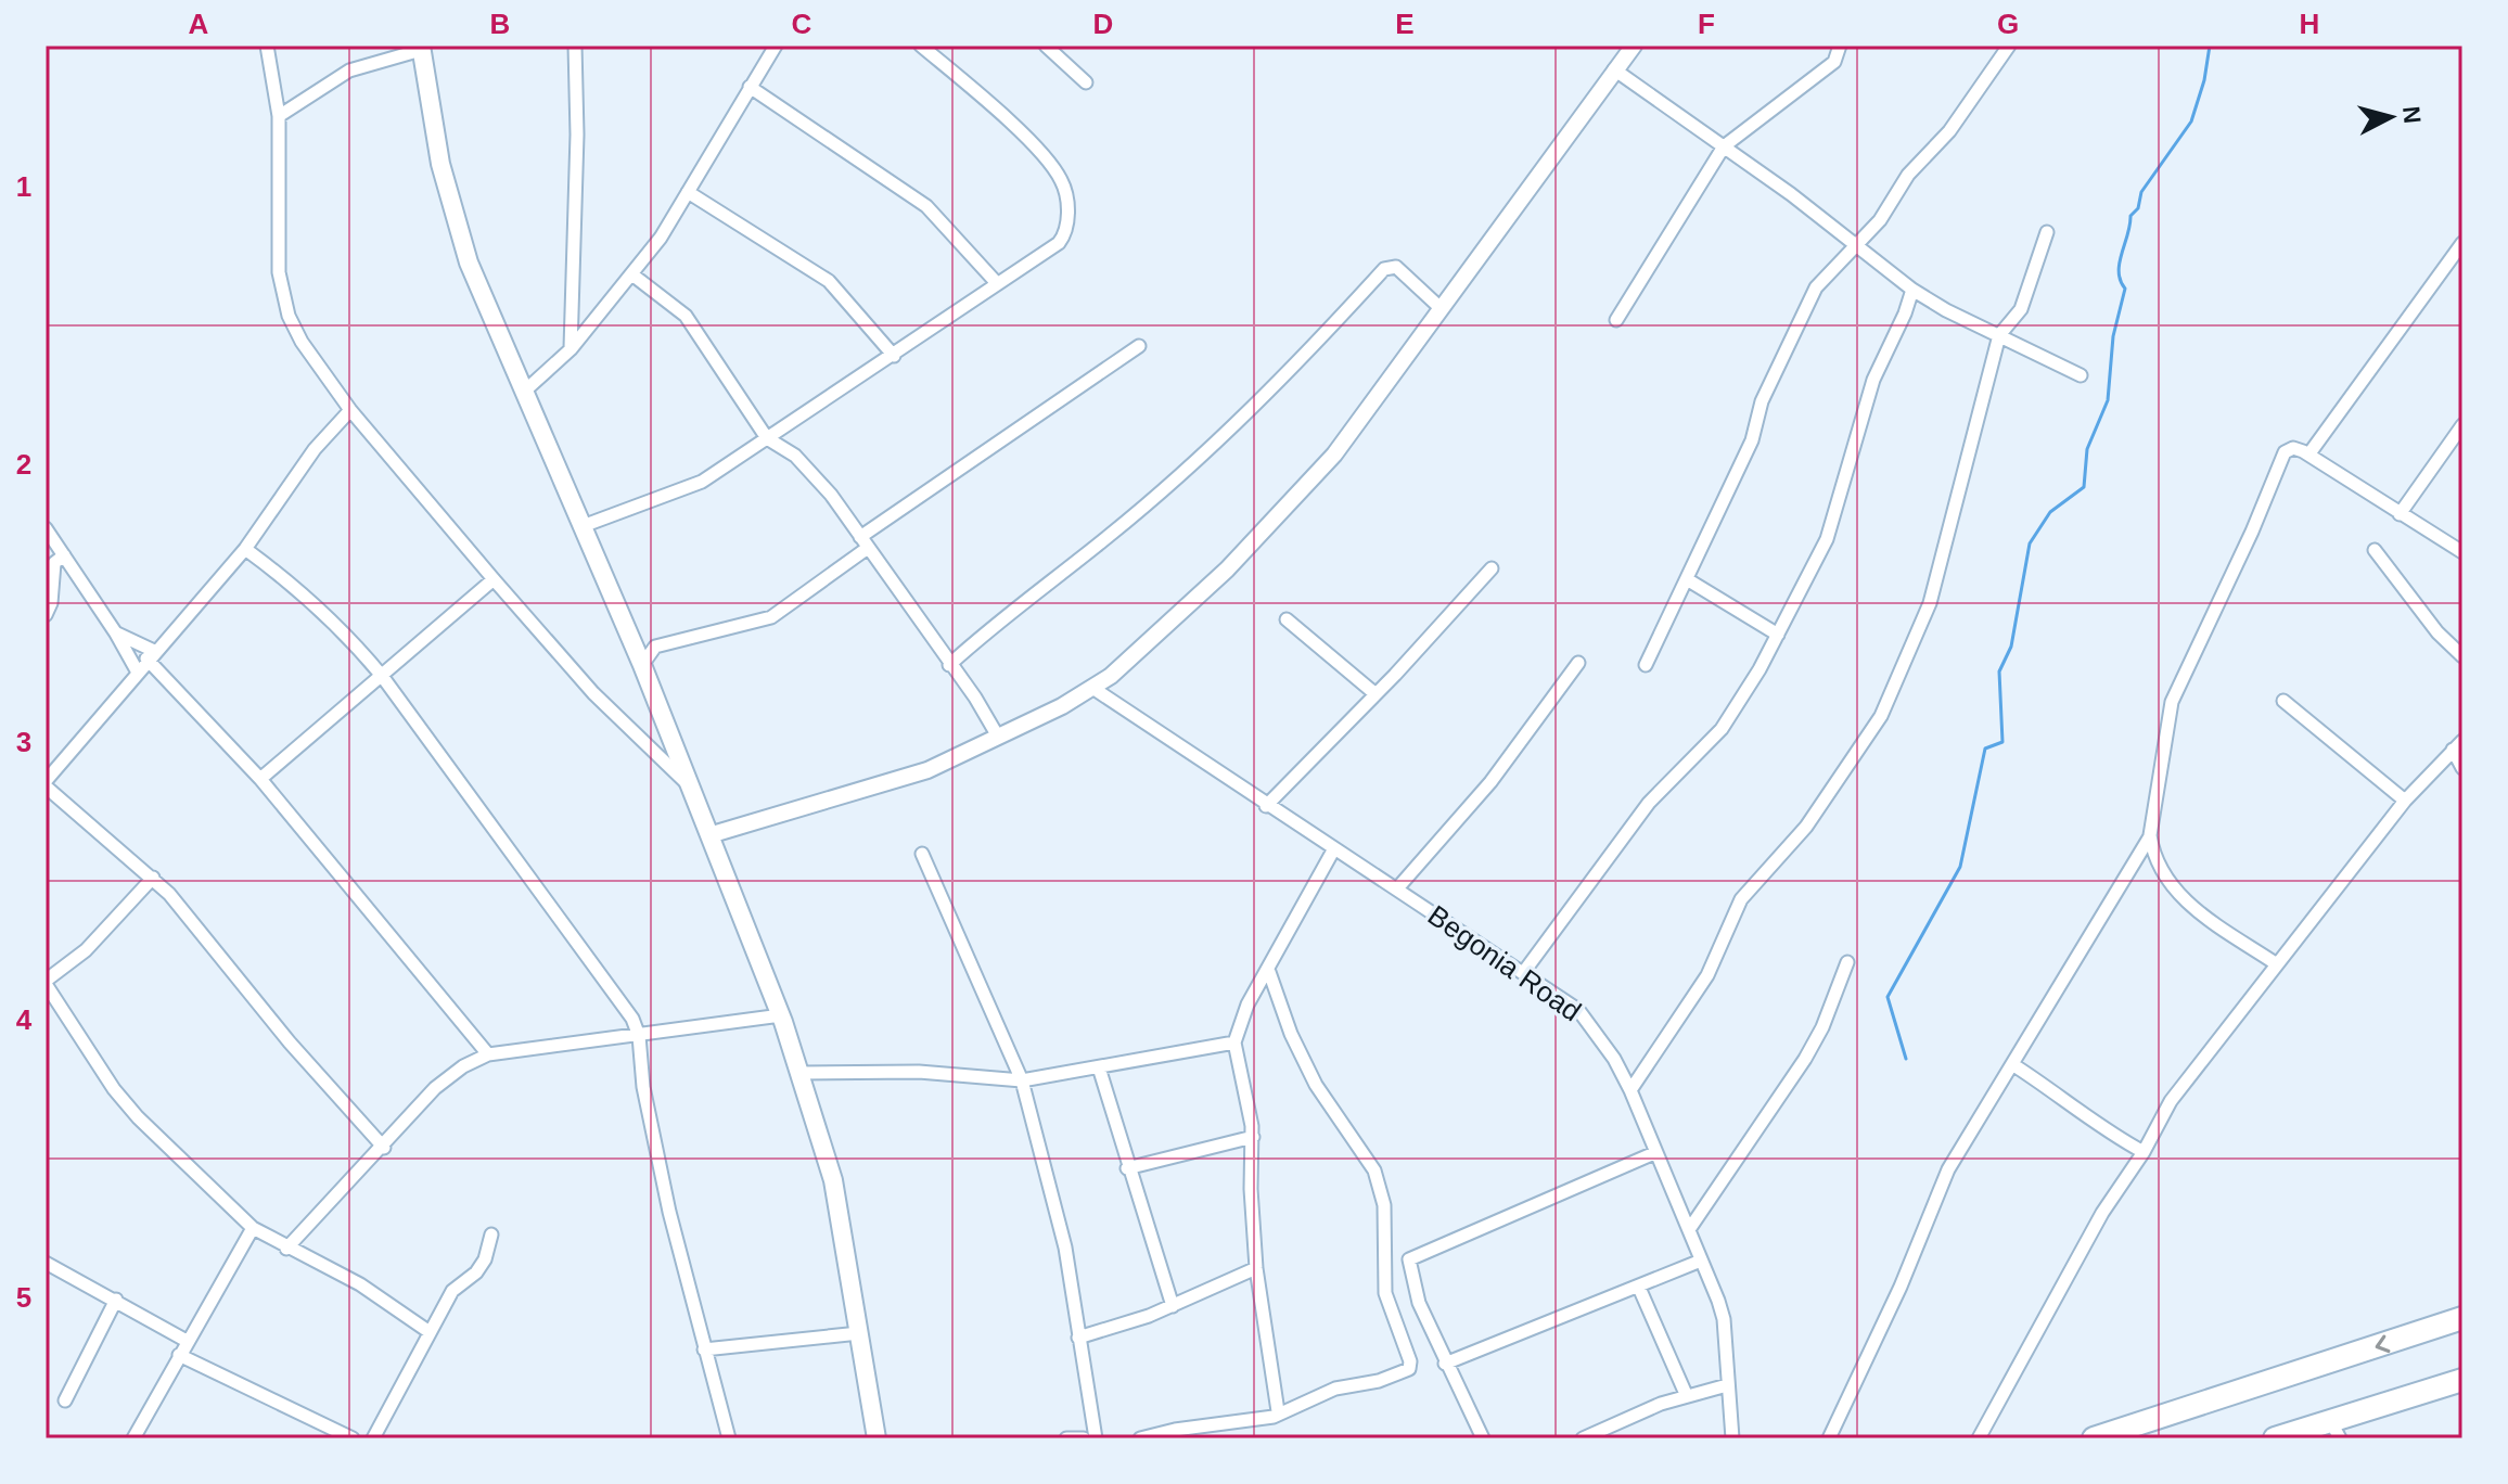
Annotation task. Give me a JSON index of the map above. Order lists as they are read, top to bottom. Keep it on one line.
{"streets":{"street":["Begonia Road"]},"north":"right","grid":{"columns":["A","B","C","D","E","F","G","H"],"rows":["1","2","3","4","5"]}}
